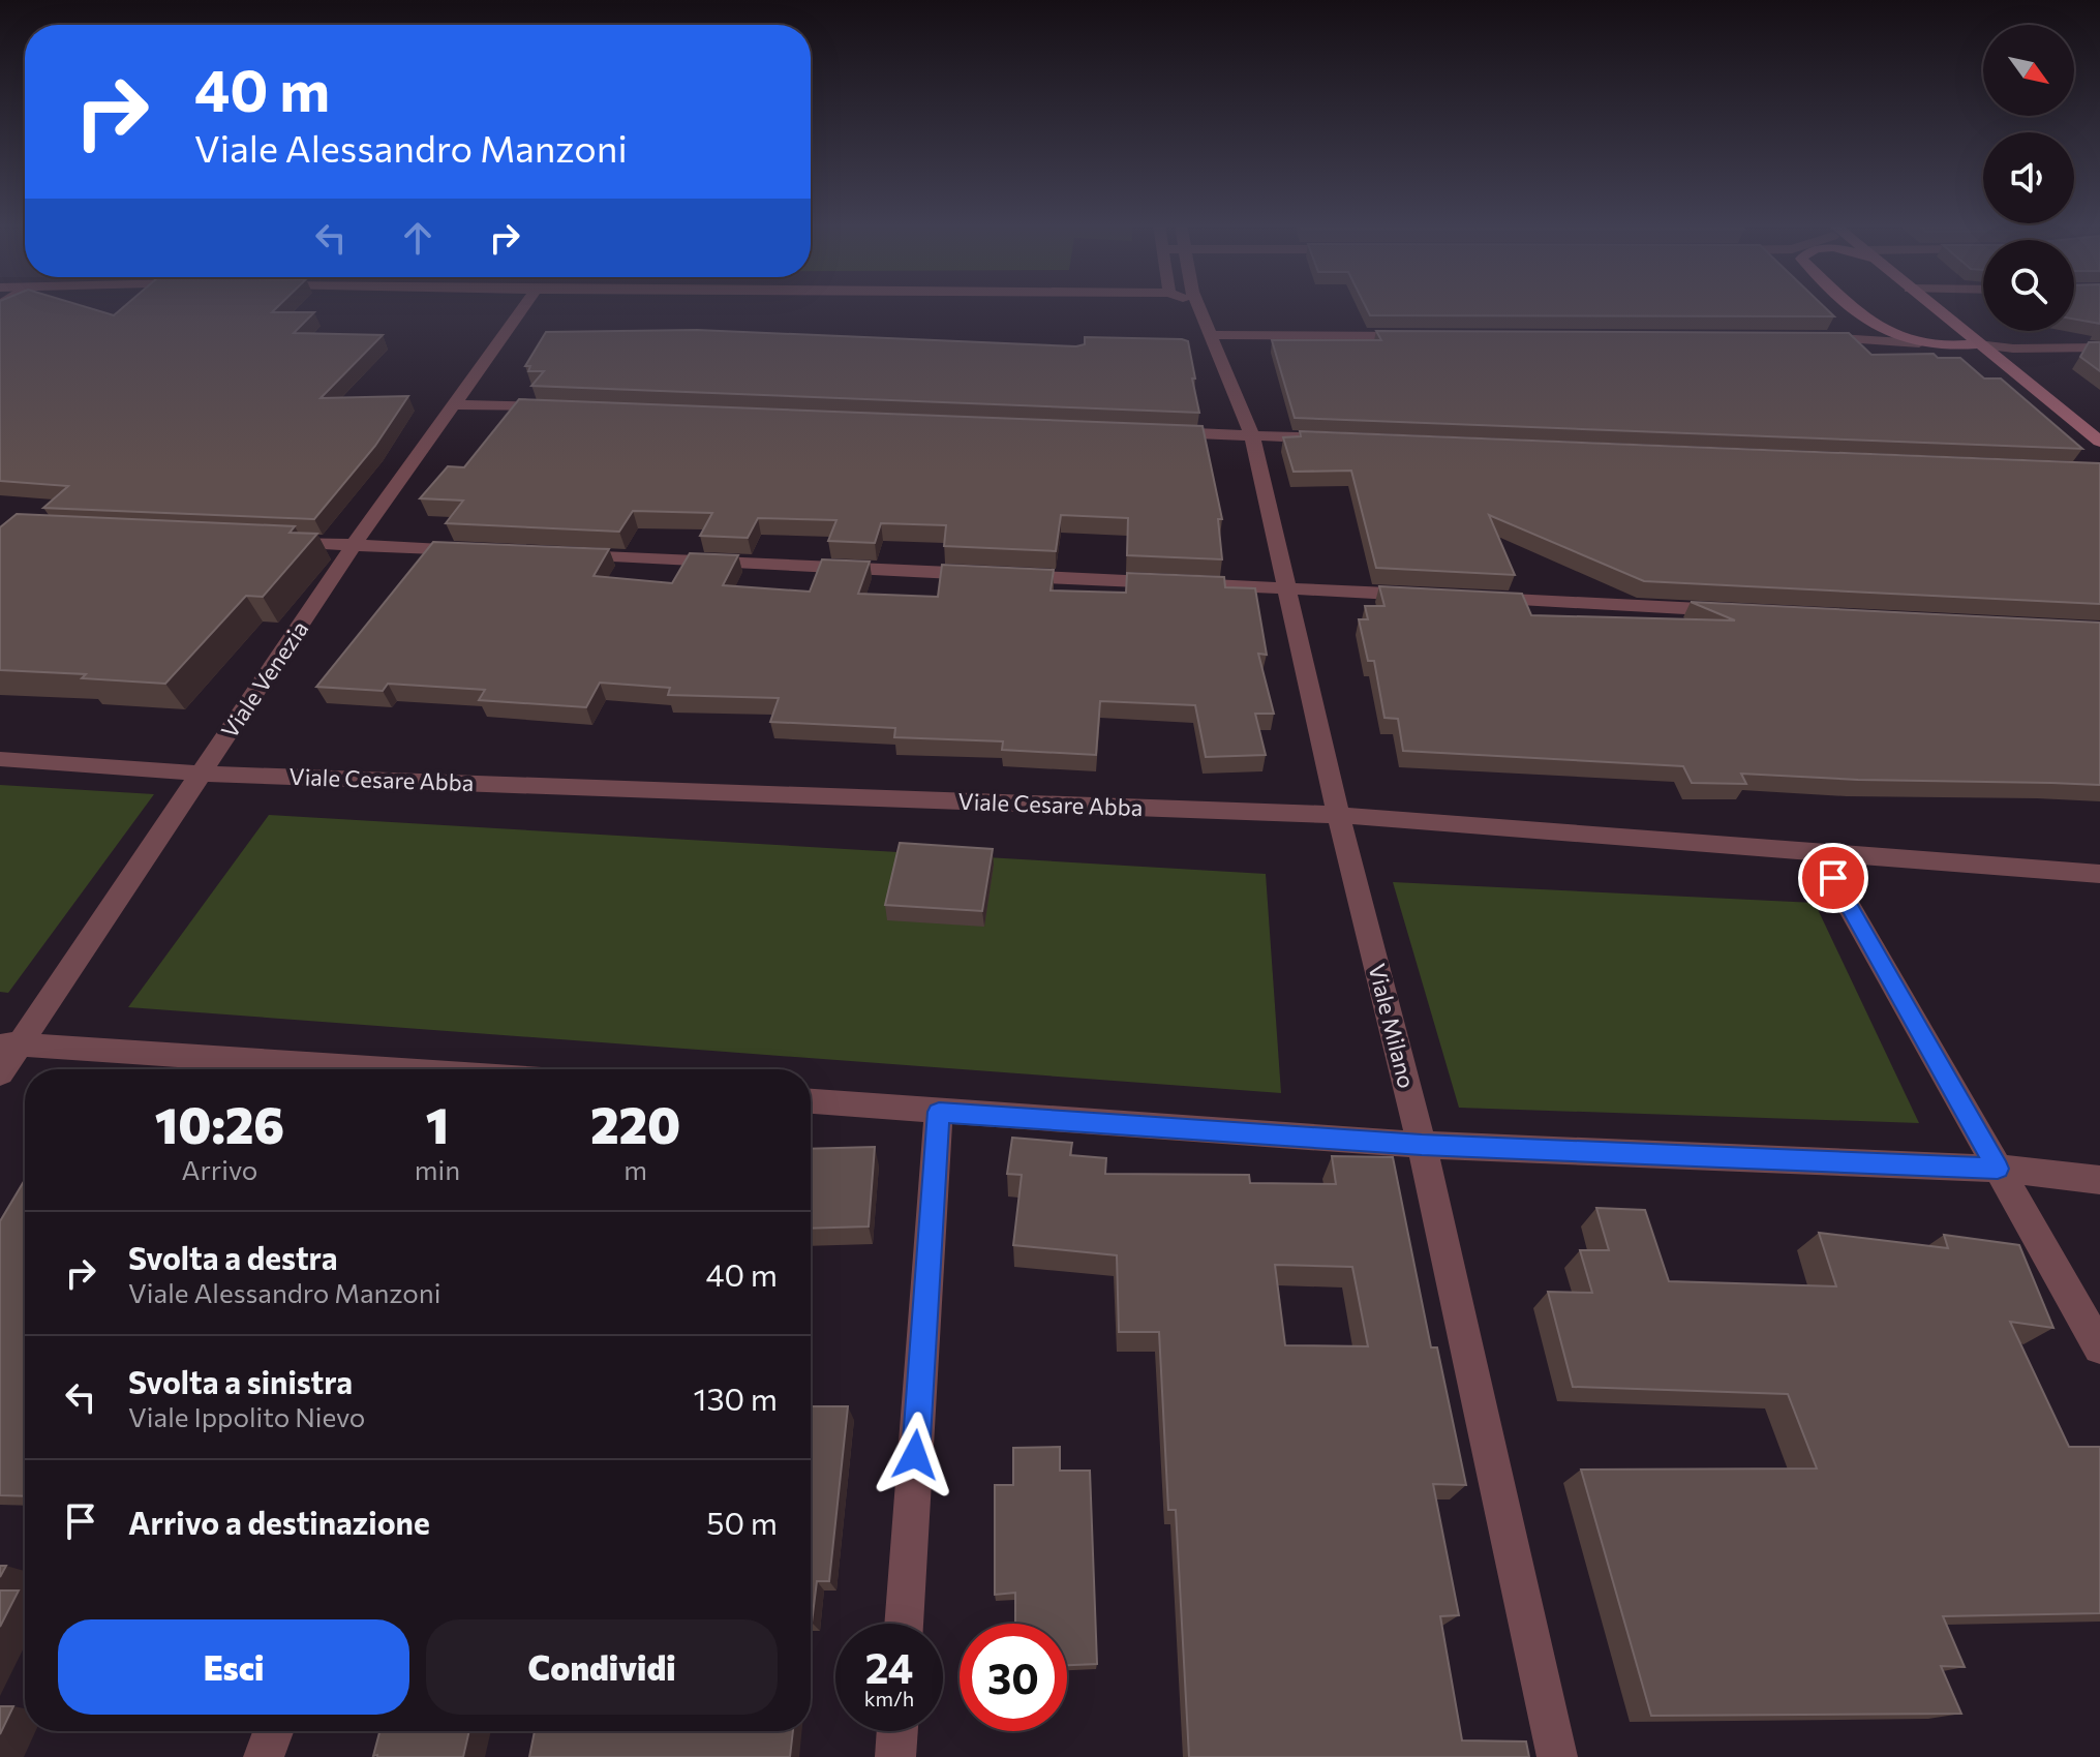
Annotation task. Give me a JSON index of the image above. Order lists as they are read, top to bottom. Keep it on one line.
{"streets":{"street":["Viale Venezia","Viale Cesare Abba","Viale Milano"]},"crossings":[["Viale Venezia","Viale Cesare Abba"],["Viale Cesare Abba","Viale Milano"]],"north":"bottom right","page":{"turn":["40 m","Viale Alessandro Manzoni"],"eta":["10:26","Arrivo","1","min","220","m"],"list":[{"name":"Svolta a destra","note":"Viale Alessandro Manzoni","value":"40 m"},{"name":"Svolta a sinistra","note":"Viale Ippolito Nievo","value":"130 m"},{"name":"Arrivo a destinazione","value":"50 m"}],"buttons":["Esci","Condividi"],"speed":"24 km/h","limit":"30"}}
